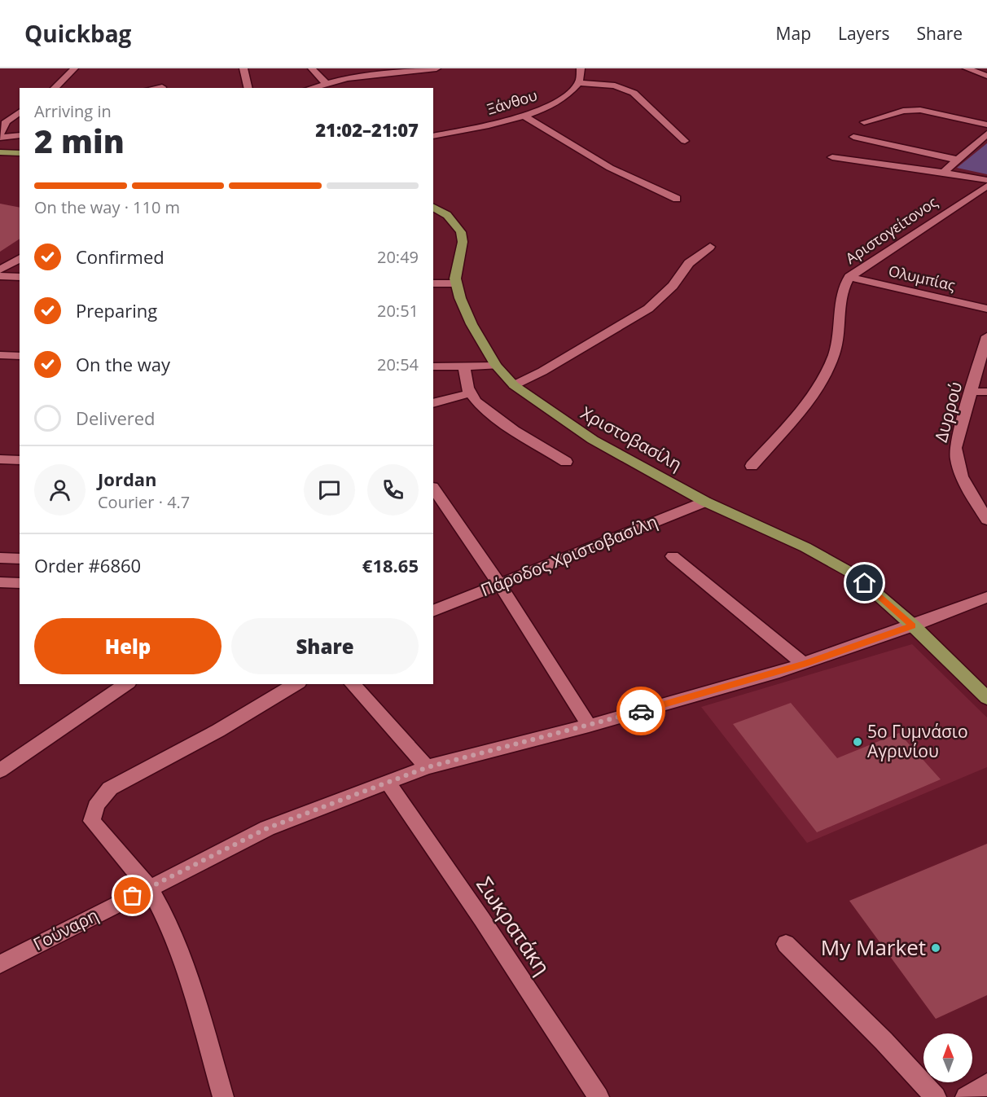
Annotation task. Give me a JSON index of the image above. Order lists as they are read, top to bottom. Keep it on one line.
{"streets":{"main road":["Χριστοβασίλη"],"street":["Ξάνθου","Αριστογείτονος","Ολυμπίας","Δυρρού","Πάροδος Χριστοβασίλη","Σωκρατάκη","Γούναρη"]},"crossings":[["Αριστογείτονος","Ολυμπίας"],["Χριστοβασίλη","Πάροδος Χριστοβασίλη"],["Χριστοβασίλη","Γούναρη"],["Σωκρατάκη","Γούναρη"]],"places":["5ο Γυμνάσιο Αγρινίου","My Market"],"north":"top","page":{"header":"Quickbag","nav":["Map","Layers","Share"],"heading":["2 min","Arriving in","21:02–21:07"],"panel":["Jordan","Courier · 4.7","Order #6860","€18.65"],"bar":"On the way · 110 m","list":[["Confirmed","20:49"],["Preparing","20:51"],["On the way","20:54"],"Delivered"],"buttons":["Help","Share"]}}
